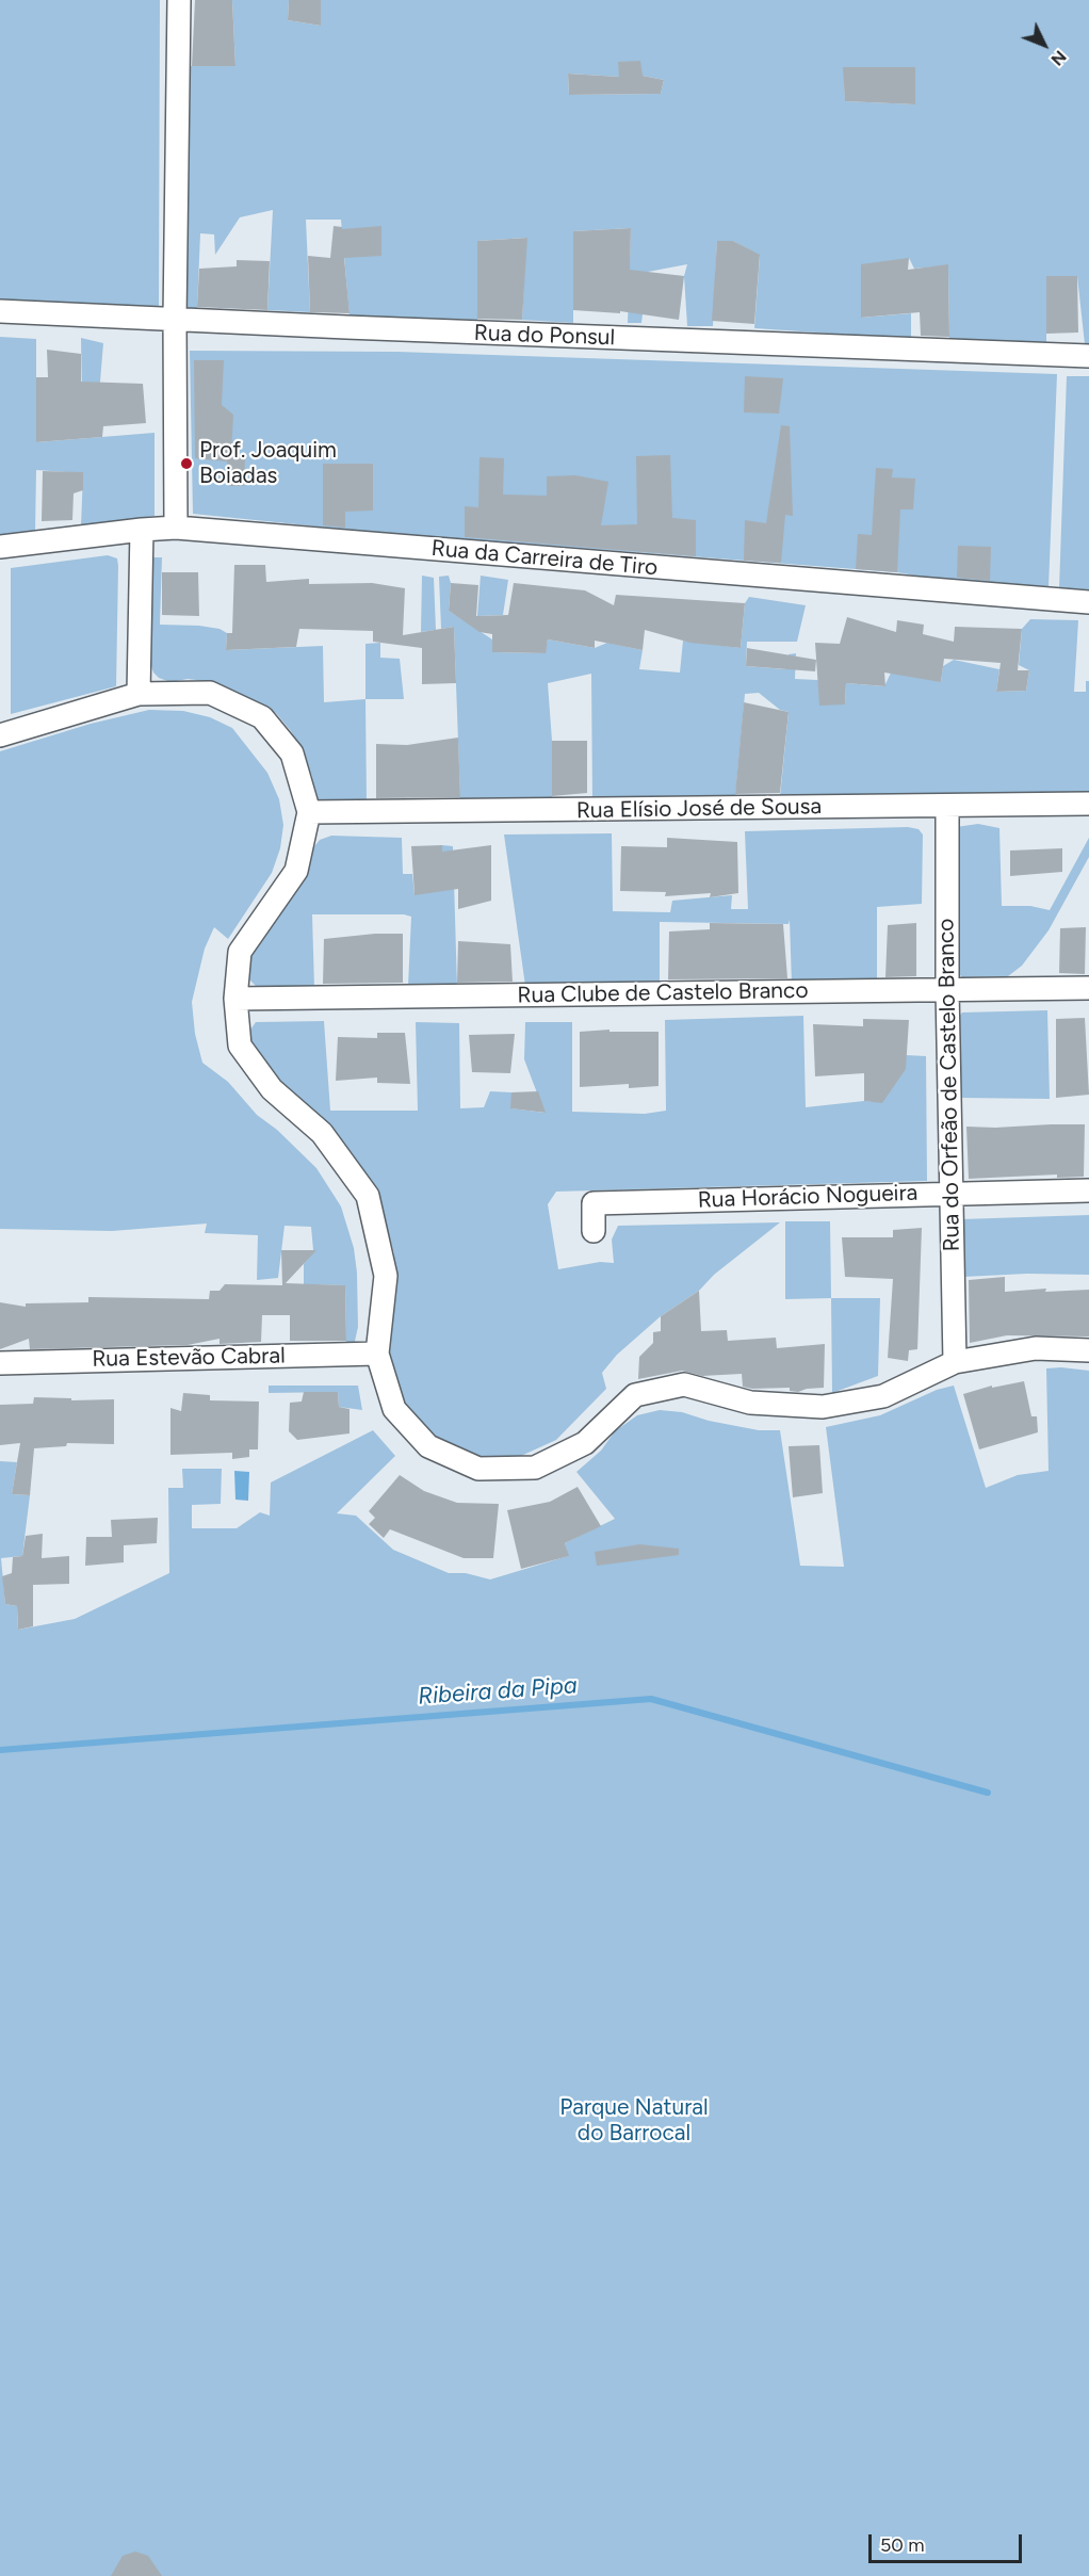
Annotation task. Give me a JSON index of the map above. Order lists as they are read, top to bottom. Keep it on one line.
{"streets":{"street":["Rua do Ponsul","Rua da Carreira de Tiro","Rua Elísio José de Sousa","Rua Clube de Castelo Branco","Rua do Orfeão de Castelo Branco","Rua Horácio Nogueira","Rua Estevão Cabral"]},"crossings":[["Rua Elísio José de Sousa","Rua do Orfeão de Castelo Branco"],["Rua Clube de Castelo Branco","Rua do Orfeão de Castelo Branco"],["Rua do Orfeão de Castelo Branco","Rua Horácio Nogueira"]],"water":["Ribeira da Pipa"],"parks":["Parque Natural do Barrocal"],"places":["Prof. Joaquim Boiadas"],"scale_bar":"50 m","north":"bottom right"}
